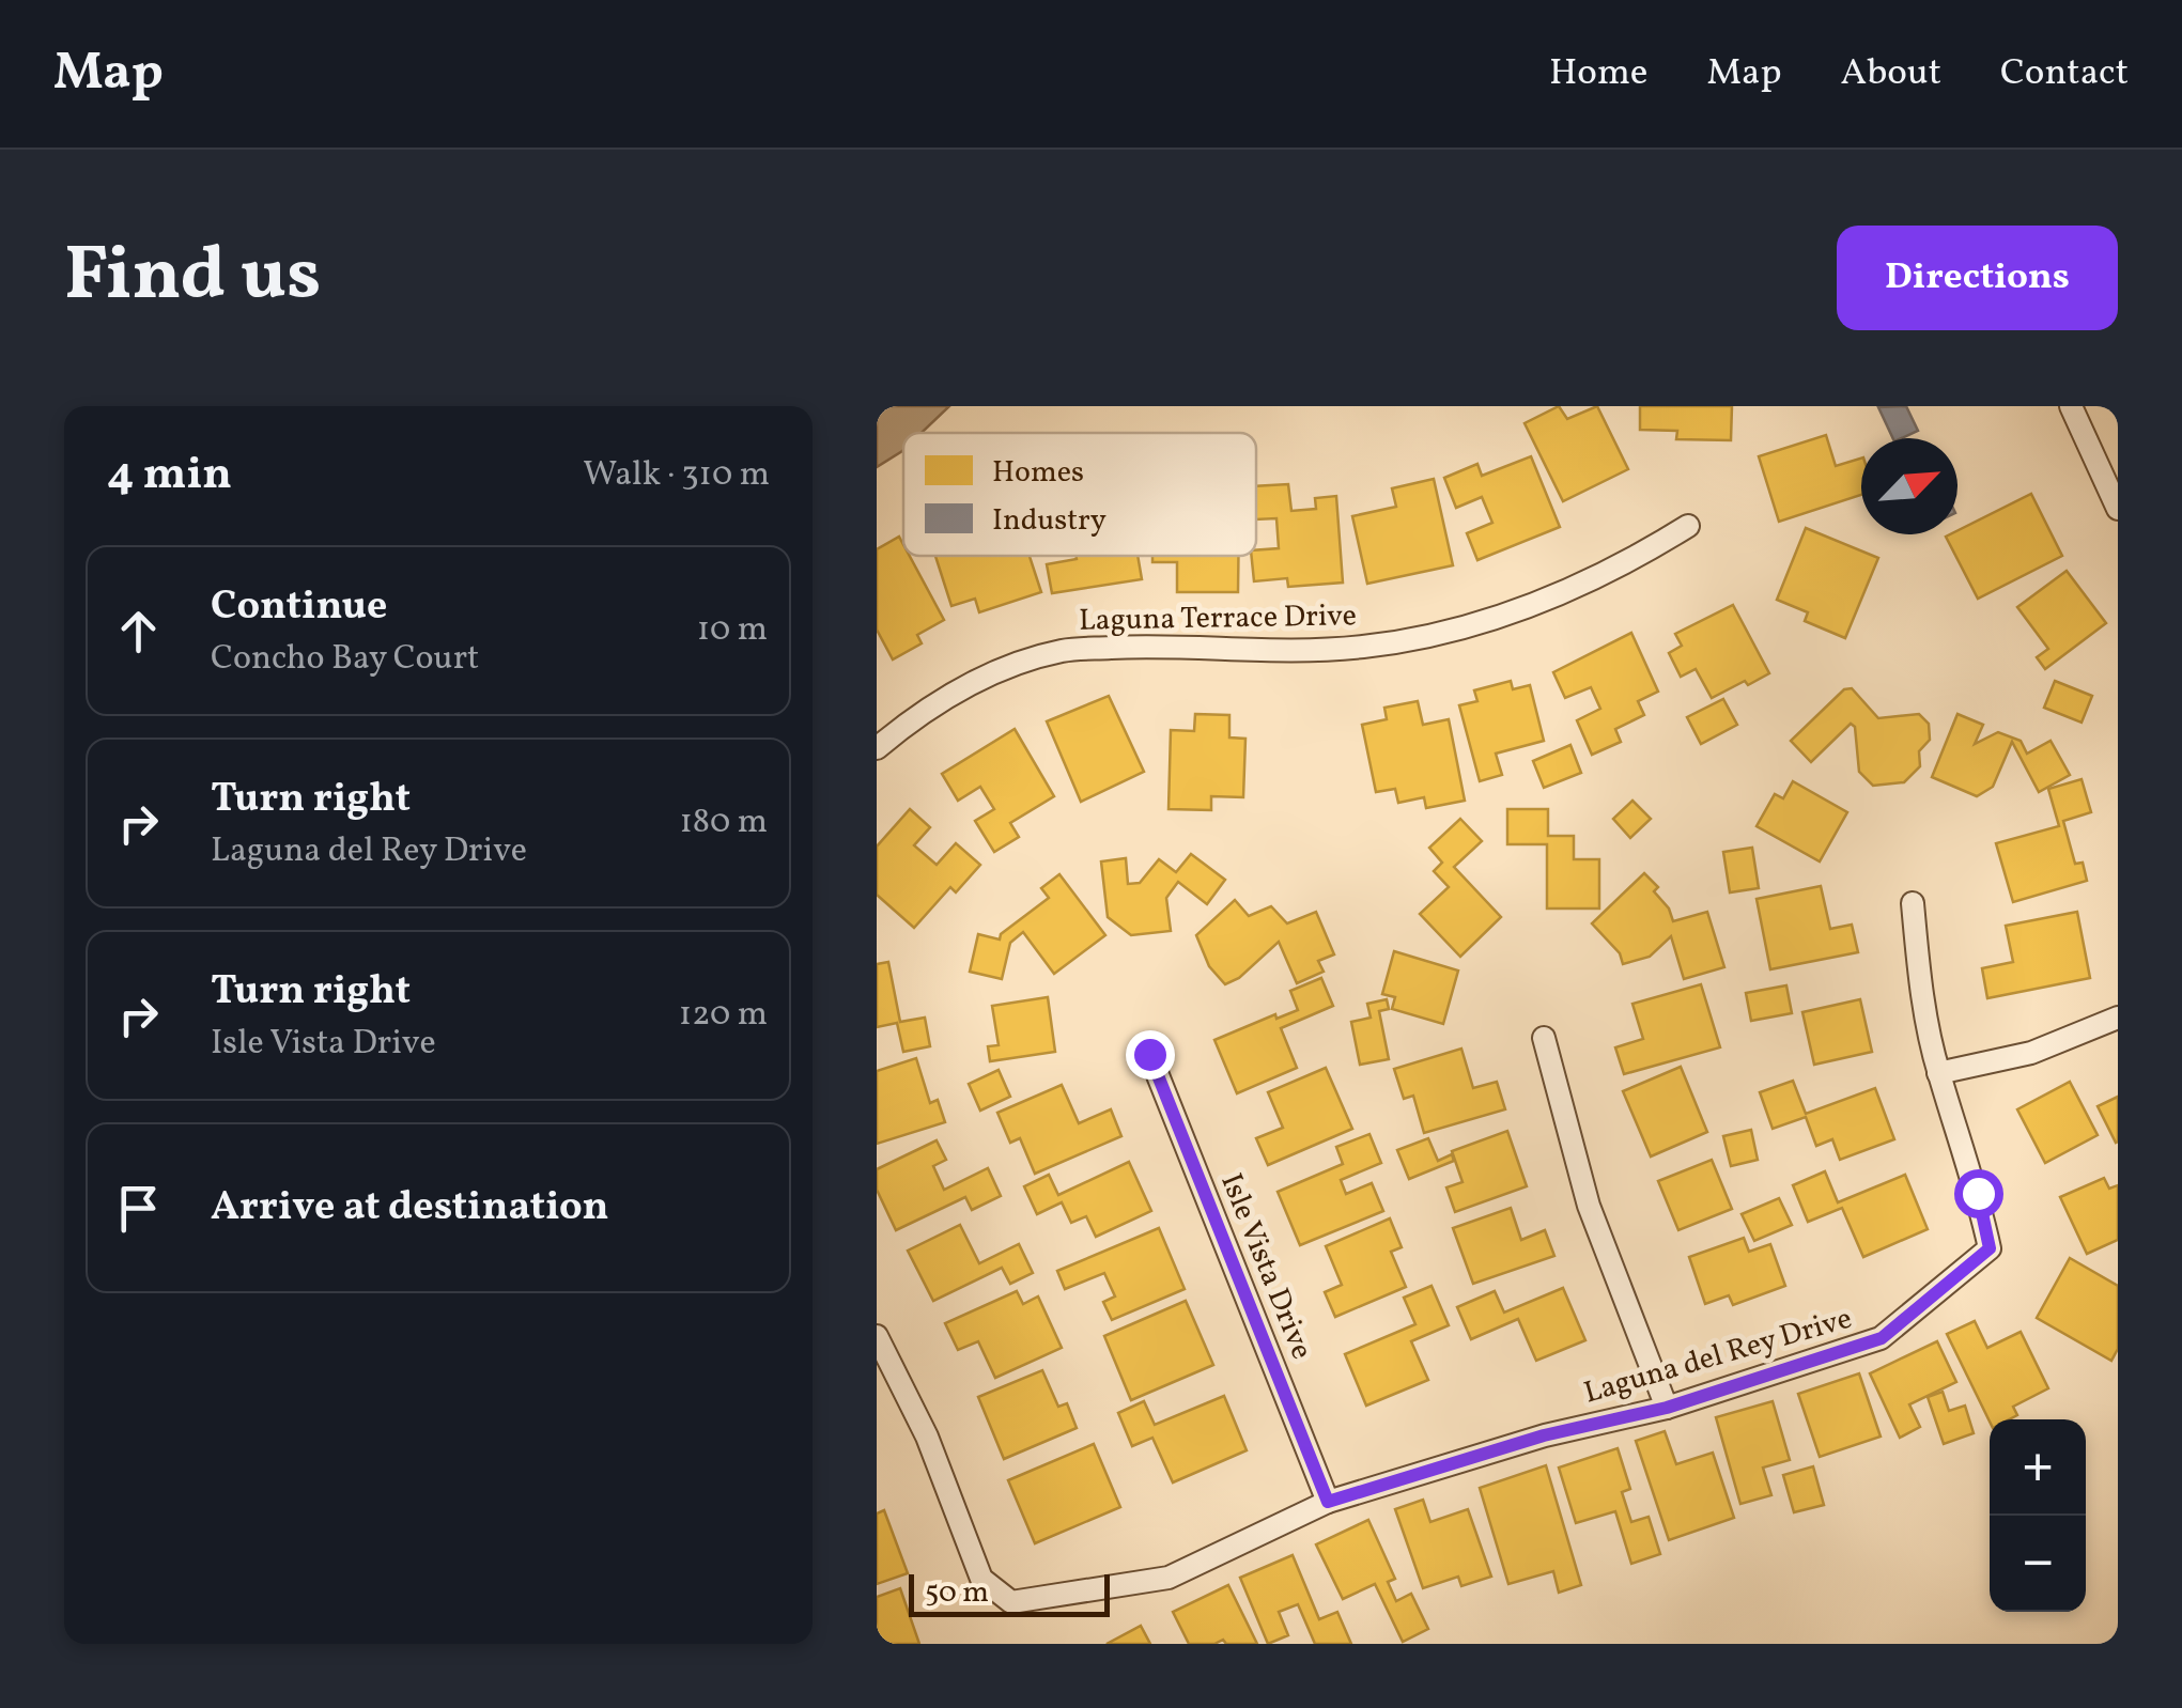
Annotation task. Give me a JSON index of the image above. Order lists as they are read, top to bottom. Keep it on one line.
{"streets":{"street":["Laguna Terrace Drive","Isle Vista Drive","Laguna del Rey Drive"]},"crossings":[["Isle Vista Drive","Laguna del Rey Drive"]],"legend":["Homes","Industry"],"scale_bar":"50 m","north":"top right","page":{"header":"Map","nav":["Home","Map","About","Contact"],"title":"Find us","buttons":"Directions","heading":["4 min","Walk · 310 m"],"list":[["Continue","Concho Bay Court","10 m"],["Turn right","Laguna del Rey Drive","180 m"],["Turn right","Isle Vista Drive","120 m"],"Arrive at destination"],"map_buttons":["+","−"],"scale":"50 m"}}
